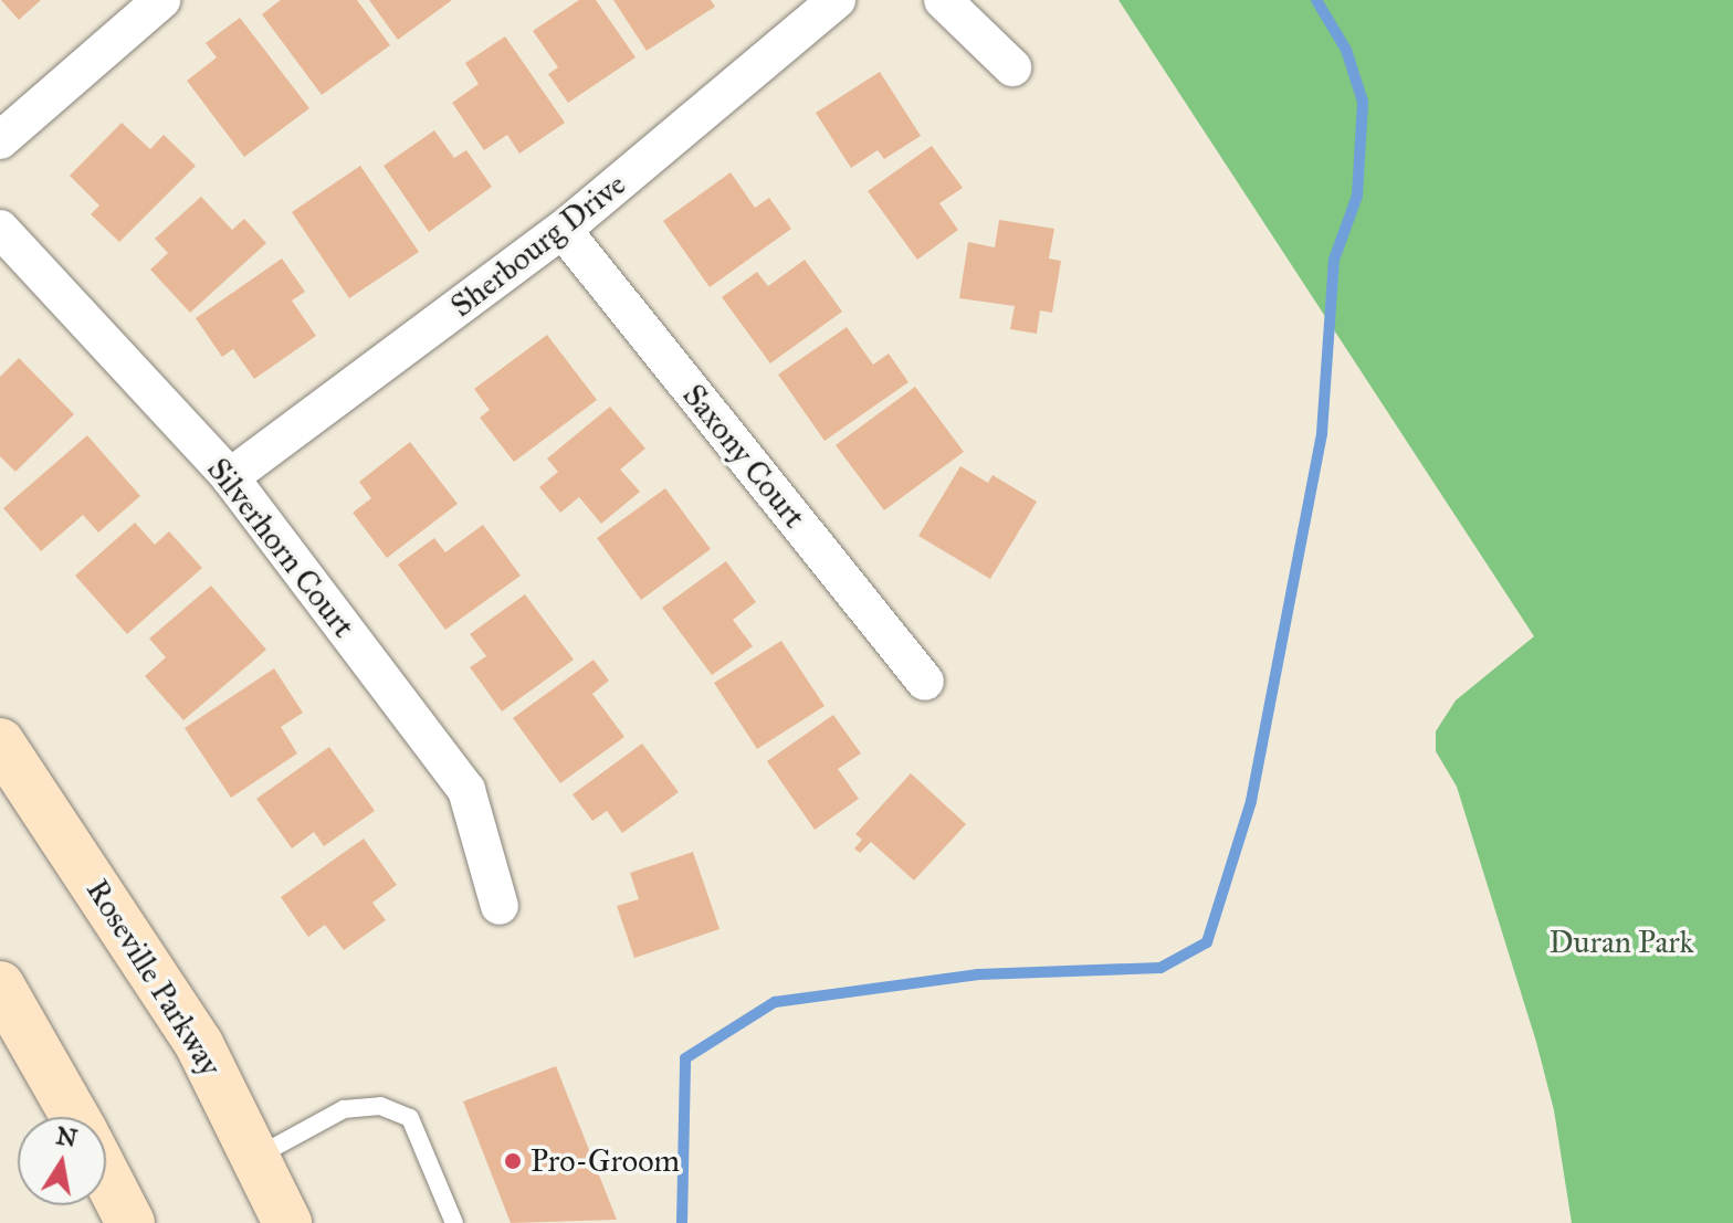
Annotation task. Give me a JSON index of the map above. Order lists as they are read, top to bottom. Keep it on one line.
{"streets":{"main road":["Roseville Parkway"],"street":["Sherbourg Drive","Saxony Court","Silverhorn Court"]},"crossings":[["Sherbourg Drive","Saxony Court"],["Sherbourg Drive","Silverhorn Court"]],"parks":["Duran Park"],"places":["Pro-Groom"],"north":"top"}
